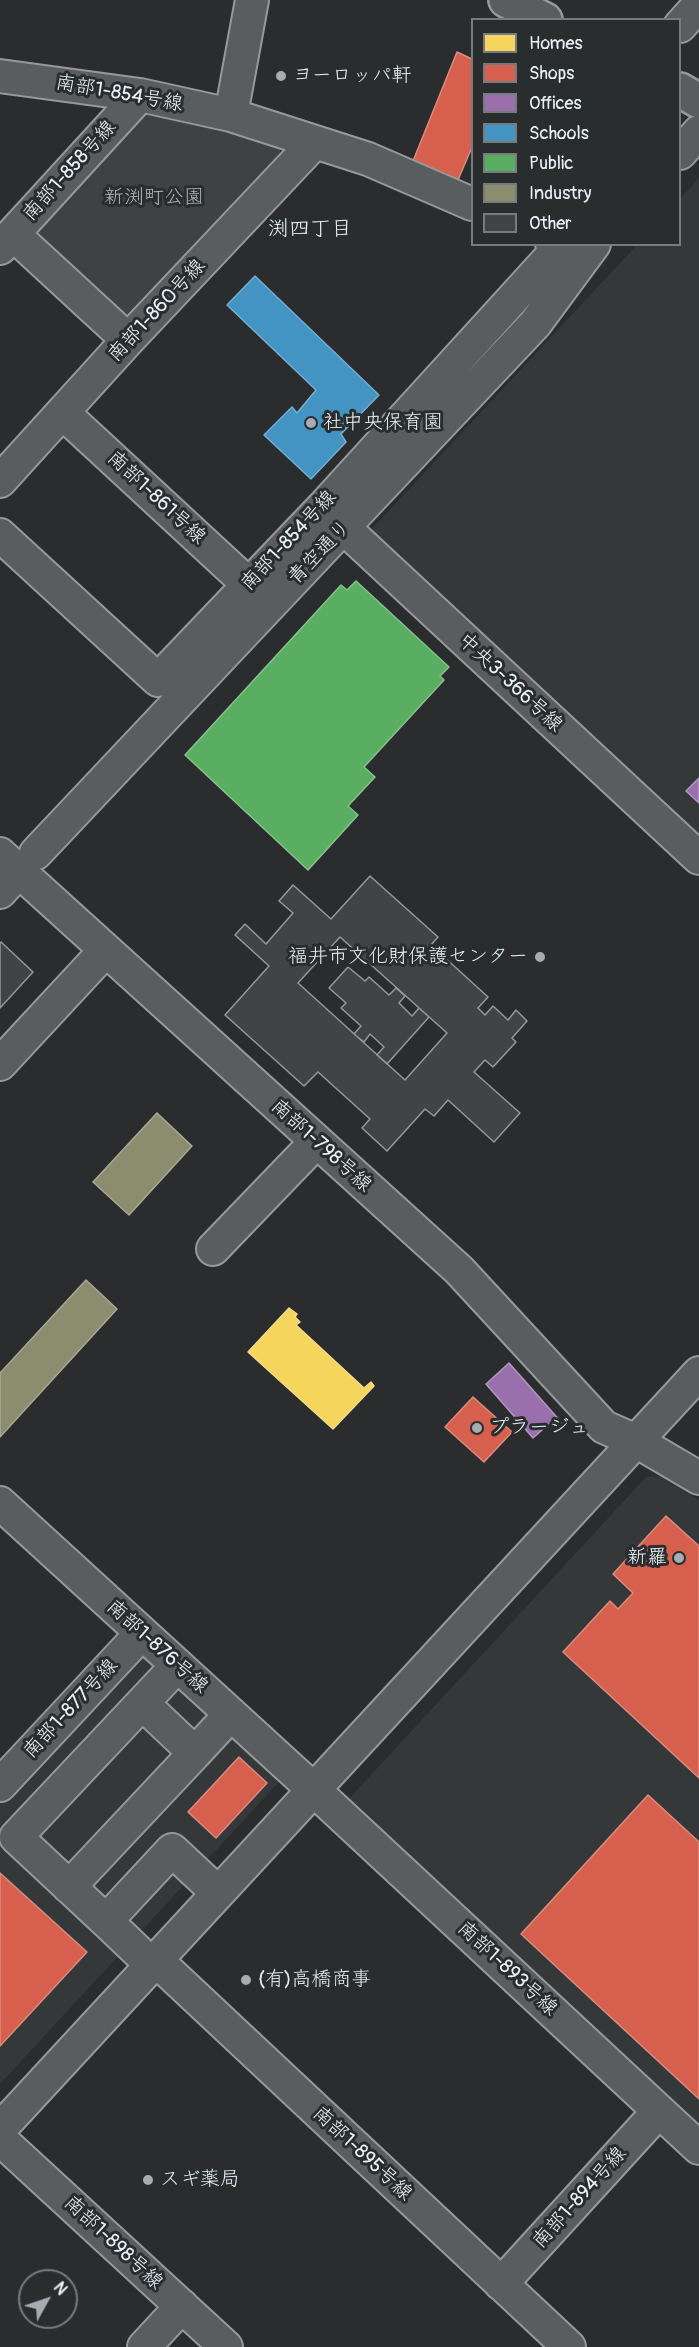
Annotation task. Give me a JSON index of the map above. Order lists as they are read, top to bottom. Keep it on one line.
{"streets":{"street":["南部1-854号線","南部1-858号線","南部1-860号線","南部1-861号線","青空通り","中央3-366号線","南部1-798号線","南部1-876号線","南部1-877号線","南部1-893号線","南部1-895号線","南部1-894号線","南部1-898号線"]},"crossings":[["南部1-854号線","南部1-858号線"],["南部1-854号線","南部1-860号線"],["南部1-854号線","南部1-861号線"],["南部1-854号線","青空通り"],["南部1-854号線","中央3-366号線"],["南部1-860号線","南部1-861号線"],["青空通り","中央3-366号線"],["南部1-876号線","南部1-877号線"],["南部1-876号線","南部1-893号線"],["南部1-893号線","南部1-894号線"],["南部1-895号線","南部1-894号線"]],"districts":["渕四丁目"],"parks":["新渕町公園"],"places":["ヨーロッパ軒","社中央保育園","福井市文化財保護センター","プラージュ","新羅","(有)高橋商事","スギ薬局"],"legend":["Homes","Shops","Offices","Schools","Public","Industry","Other"],"north":"top right"}
